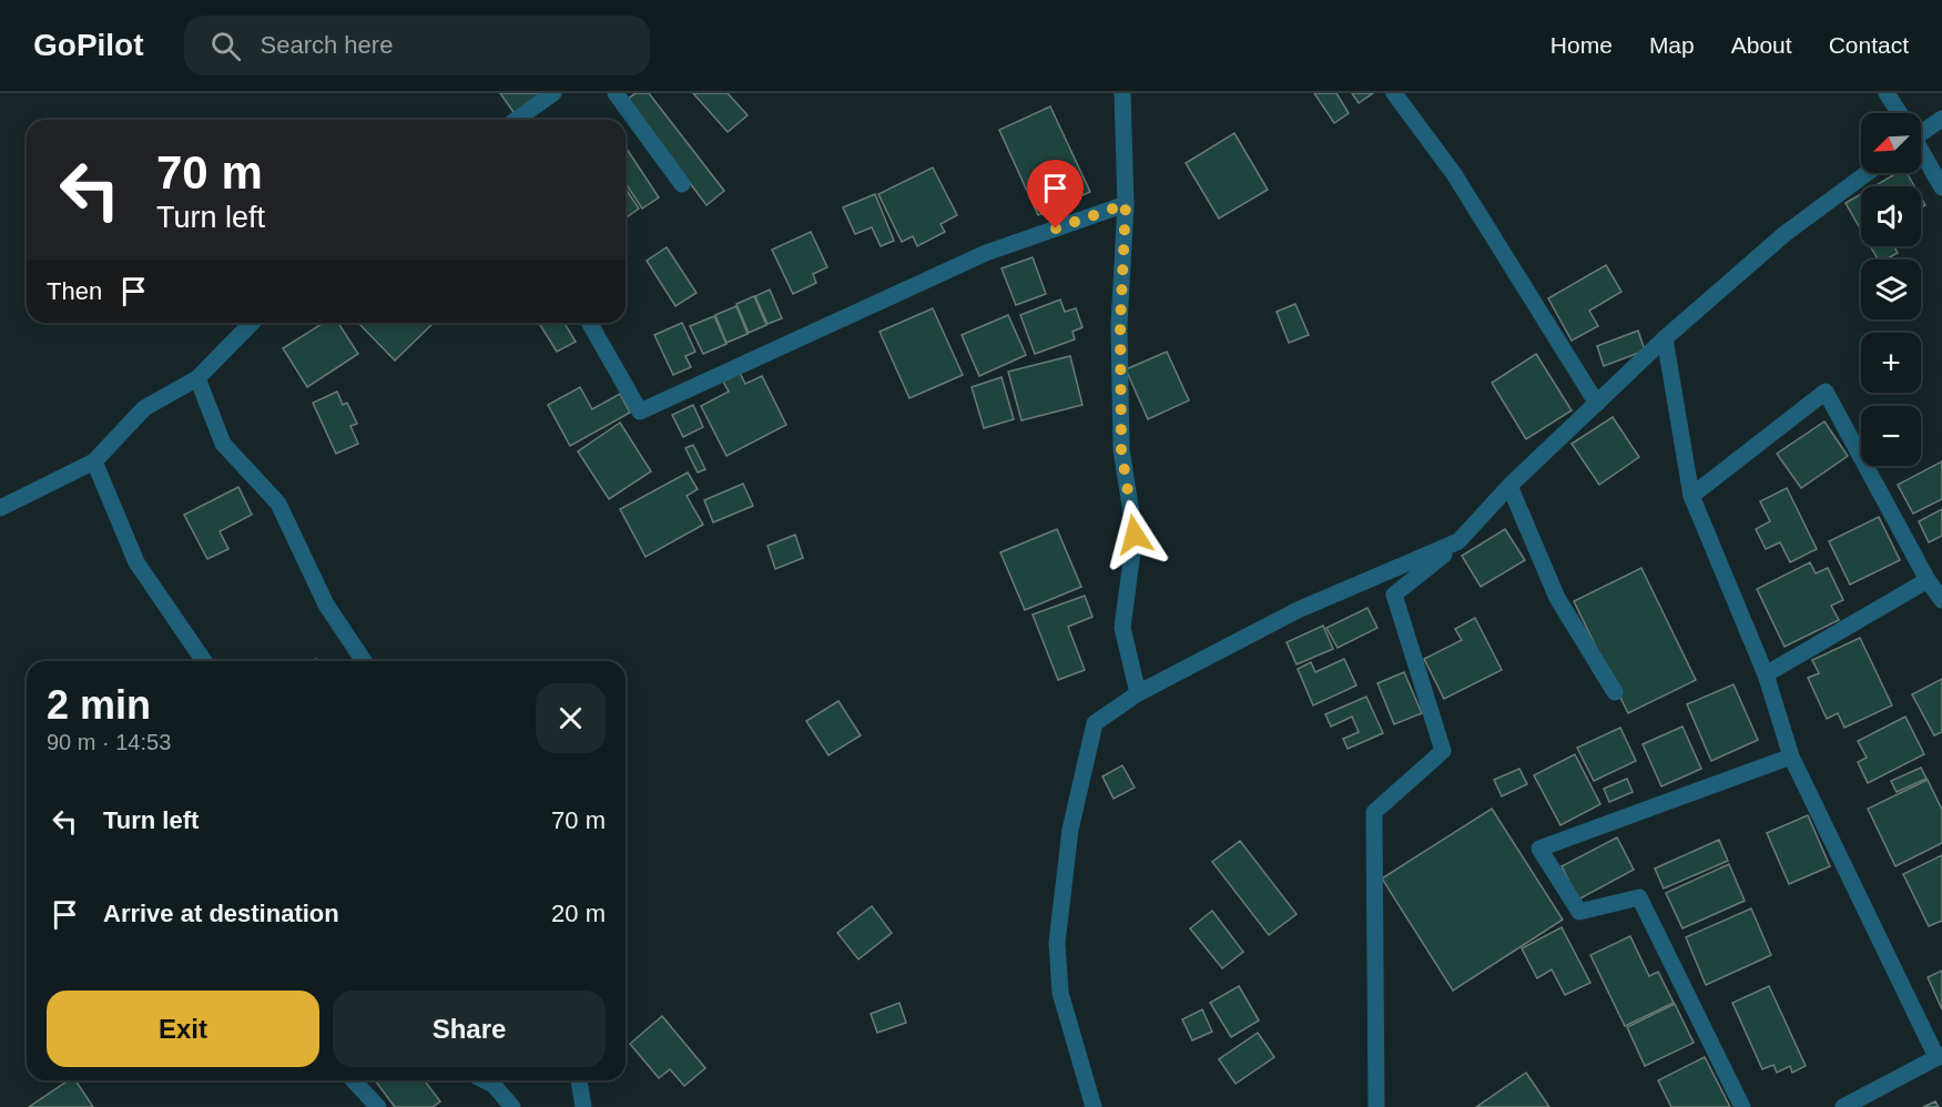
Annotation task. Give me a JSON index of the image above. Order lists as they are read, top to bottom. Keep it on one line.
{"north":"bottom left","page":{"header":"GoPilot","search":"Search here","nav":["Home","Map","About","Contact"],"map_buttons":["+","−"],"turn":["70 m","Turn left"],"then":"Then","heading":["2 min","90 m · 14:53"],"list":[{"name":"Turn left","value":"70 m"},{"name":"Arrive at destination","value":"20 m"}],"buttons":["Exit","Share"]}}
